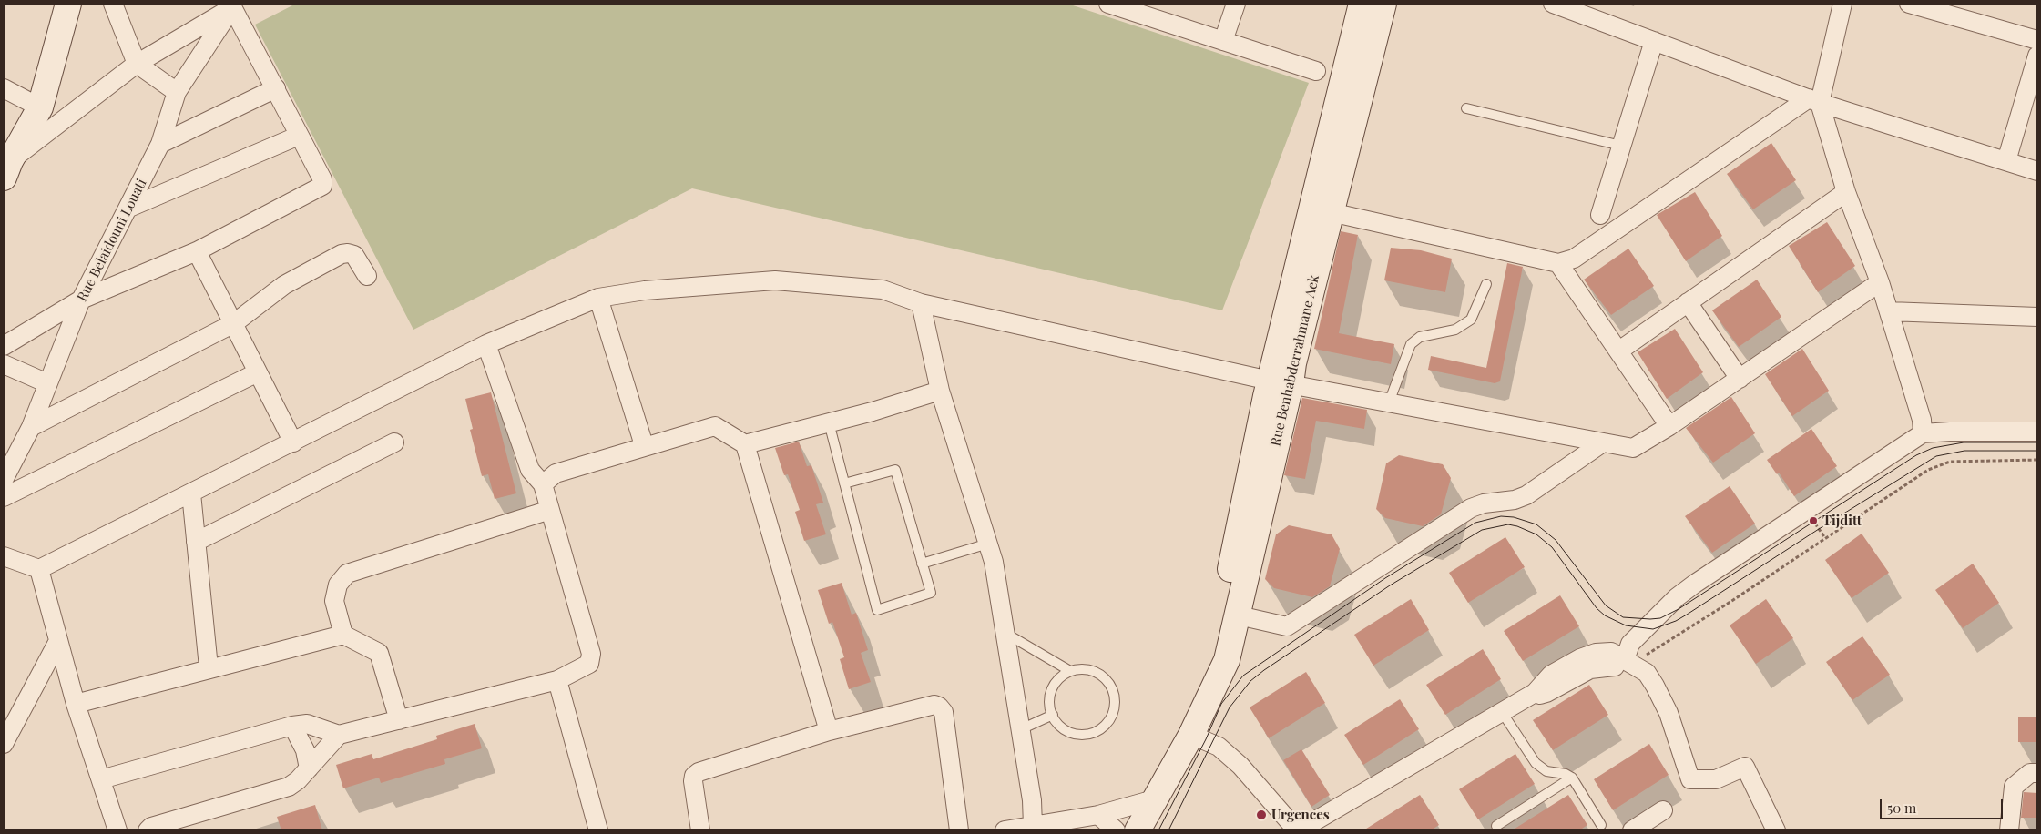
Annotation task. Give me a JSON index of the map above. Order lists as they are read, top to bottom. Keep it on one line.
{"streets":{"main road":["Rue Benhabderrahmane Aek"],"street":["Rue Belaidouni Louati"]},"places":["Tijditt","Urgences"],"scale_bar":"50 m"}
